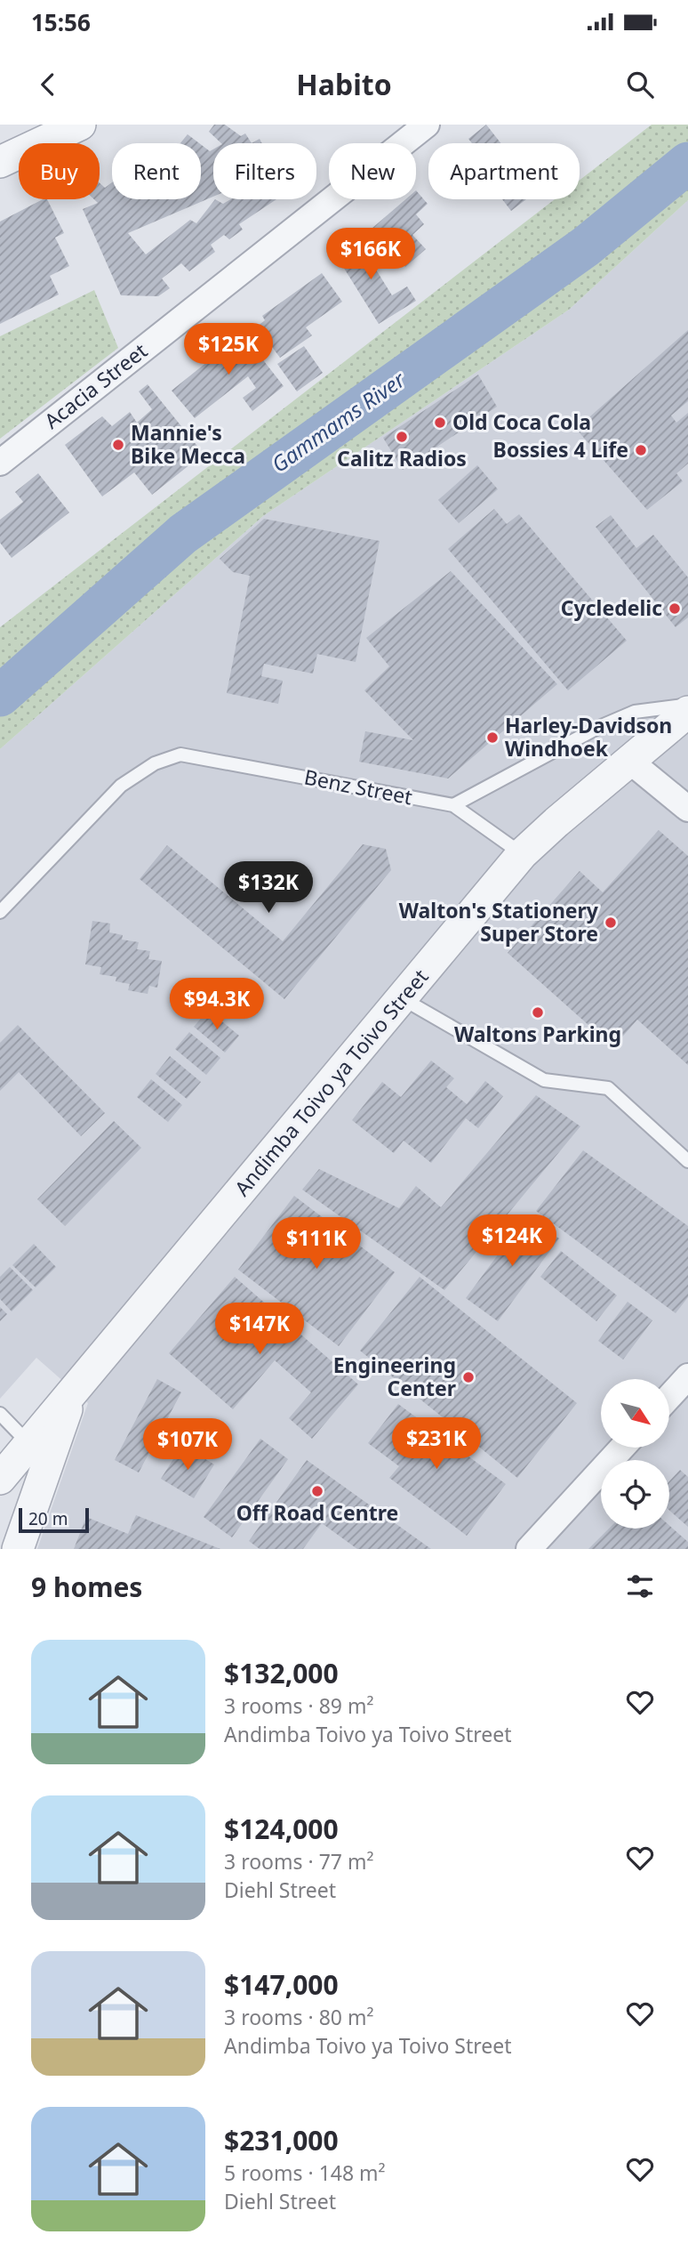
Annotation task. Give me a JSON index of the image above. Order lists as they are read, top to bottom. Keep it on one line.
{"streets":{"street":["Acacia Street","Andimba Toivo ya Toivo Street"],"lane":["Benz Street"]},"crossings":[["Benz Street","Andimba Toivo ya Toivo Street"]],"water":["Gammams River"],"places":["Old Coca Cola","Calitz Radios","Mannie's Bike Mecca","Bossies 4 Life","Cycledelic","Harley-Davidson Windhoek","Walton's Stationery Super Store","Waltons Parking","Engineering Center","Off Road Centre"],"scale_bar":"20 m","north":"bottom right","page":{"status":"15:56","header":"Habito","chip":["Buy","Rent","Filters","New","Apartment"],"price":["$166K","$125K","$132K","$94.3K","$124K","$111K","$147K","$231K","$107K"],"scale":"20 m","heading":"9 homes","list":[{"name":"$132,000","note":"3 rooms · 89 m² · Andimba Toivo ya Toivo Street"},{"name":"$124,000","note":"3 rooms · 77 m² · Diehl Street"},{"name":"$147,000","note":"3 rooms · 80 m² · Andimba Toivo ya Toivo Street"},{"name":"$231,000","note":"5 rooms · 148 m² · Diehl Street"}]}}
